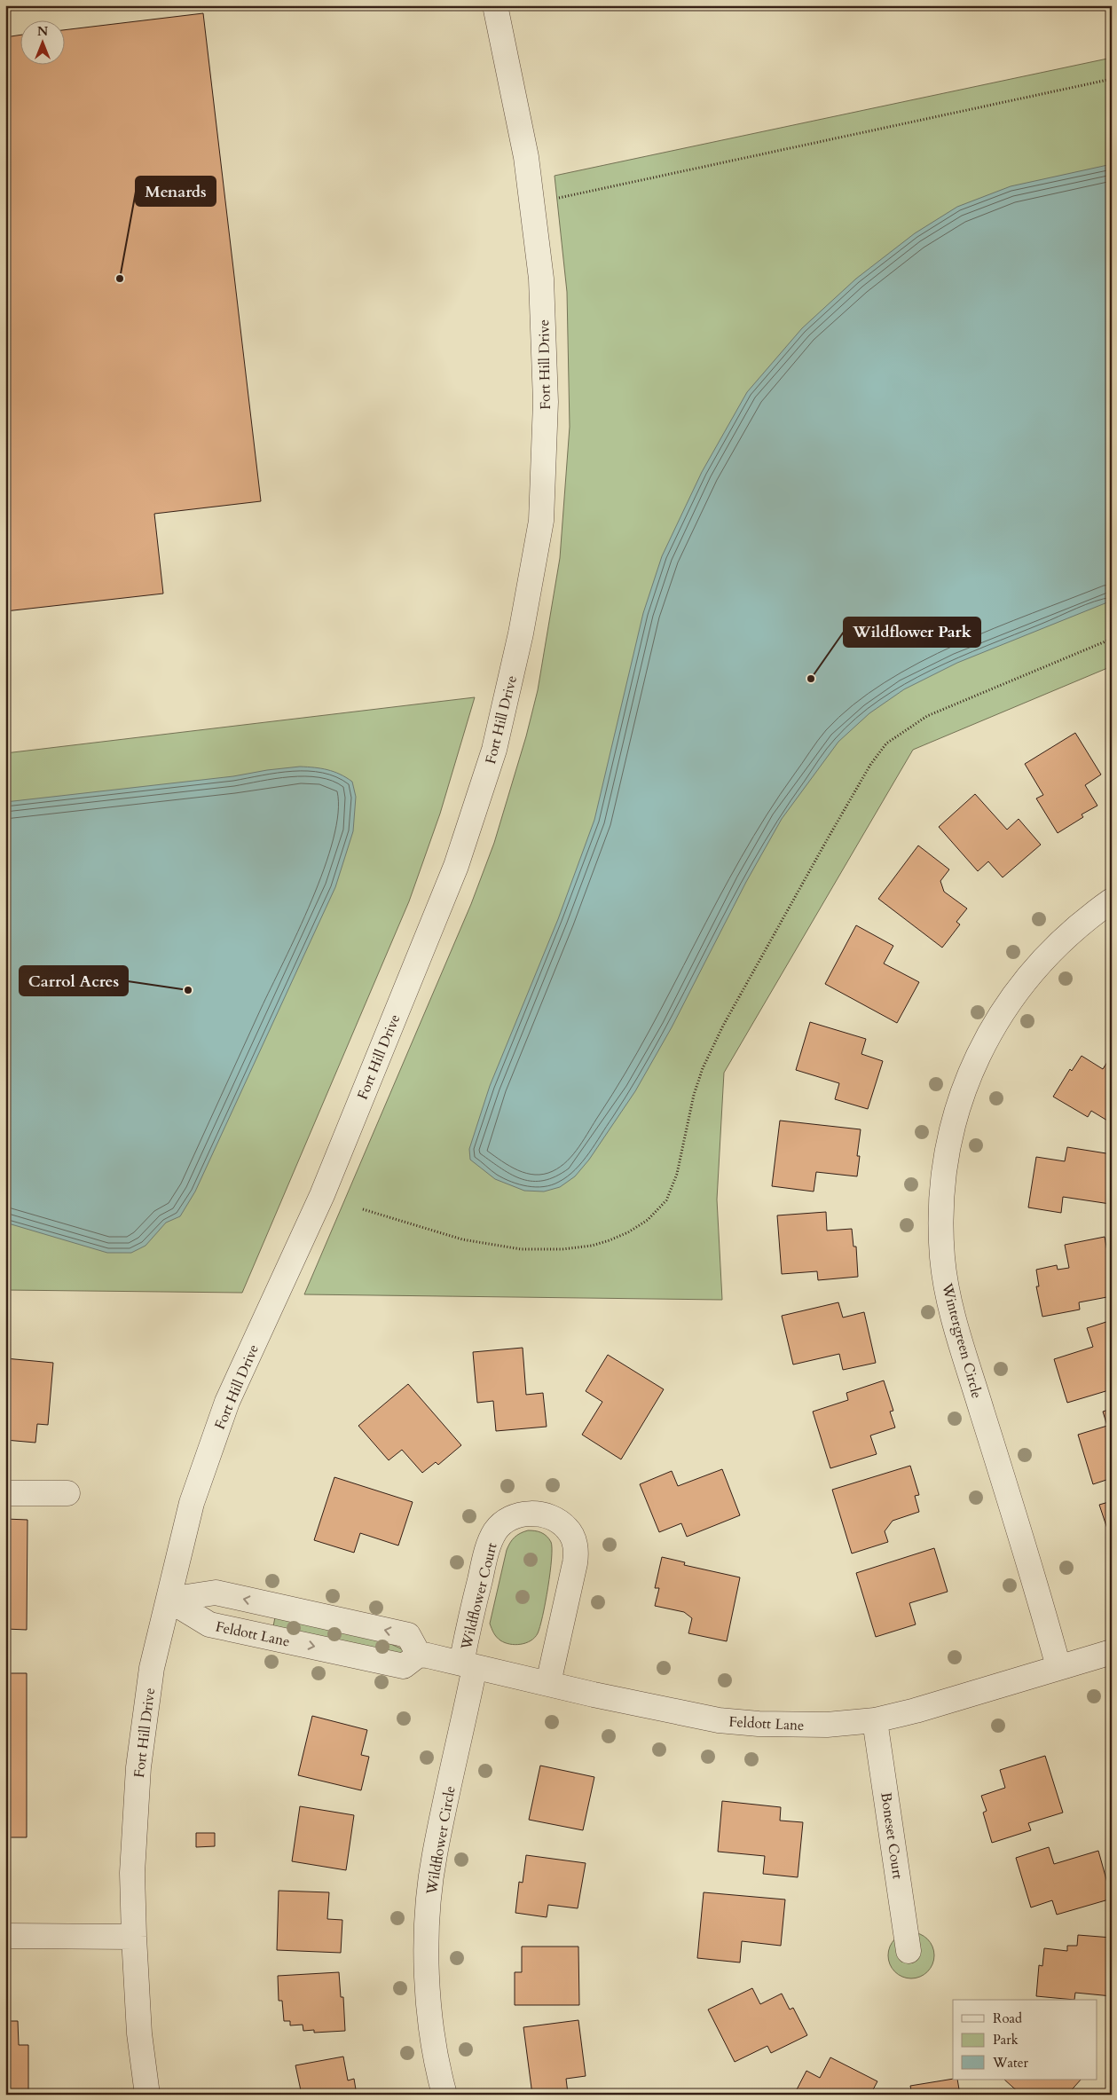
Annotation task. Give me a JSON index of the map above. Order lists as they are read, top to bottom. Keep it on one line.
{"streets":{"street":["Fort Hill Drive","Wintergreen Circle","Wildflower Court","Feldott Lane","Boneset Court","Wildflower Circle"]},"crossings":[["Fort Hill Drive","Feldott Lane"],["Wintergreen Circle","Feldott Lane"],["Wildflower Court","Feldott Lane"],["Wildflower Court","Wildflower Circle"],["Feldott Lane","Boneset Court"],["Feldott Lane","Wildflower Circle"]],"places":["Menards","Wildflower Park","Carrol Acres"],"legend":["Road","Park","Water"],"north":"top"}
